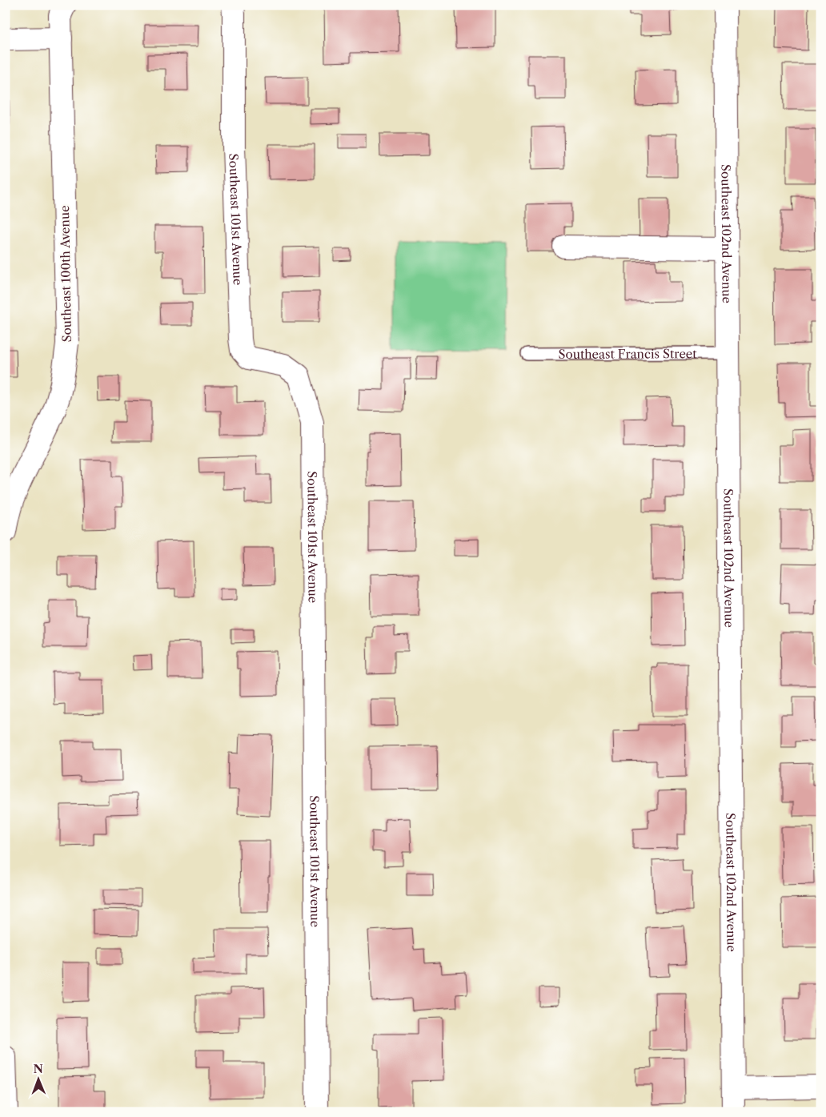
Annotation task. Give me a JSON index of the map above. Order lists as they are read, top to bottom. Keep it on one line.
{"streets":{"street":["Southeast 101st Avenue","Southeast 102nd Avenue","Southeast 100th Avenue"],"lane":["Southeast Francis Street"]},"crossings":[["Southeast 102nd Avenue","Southeast Francis Street"]],"north":"top"}
